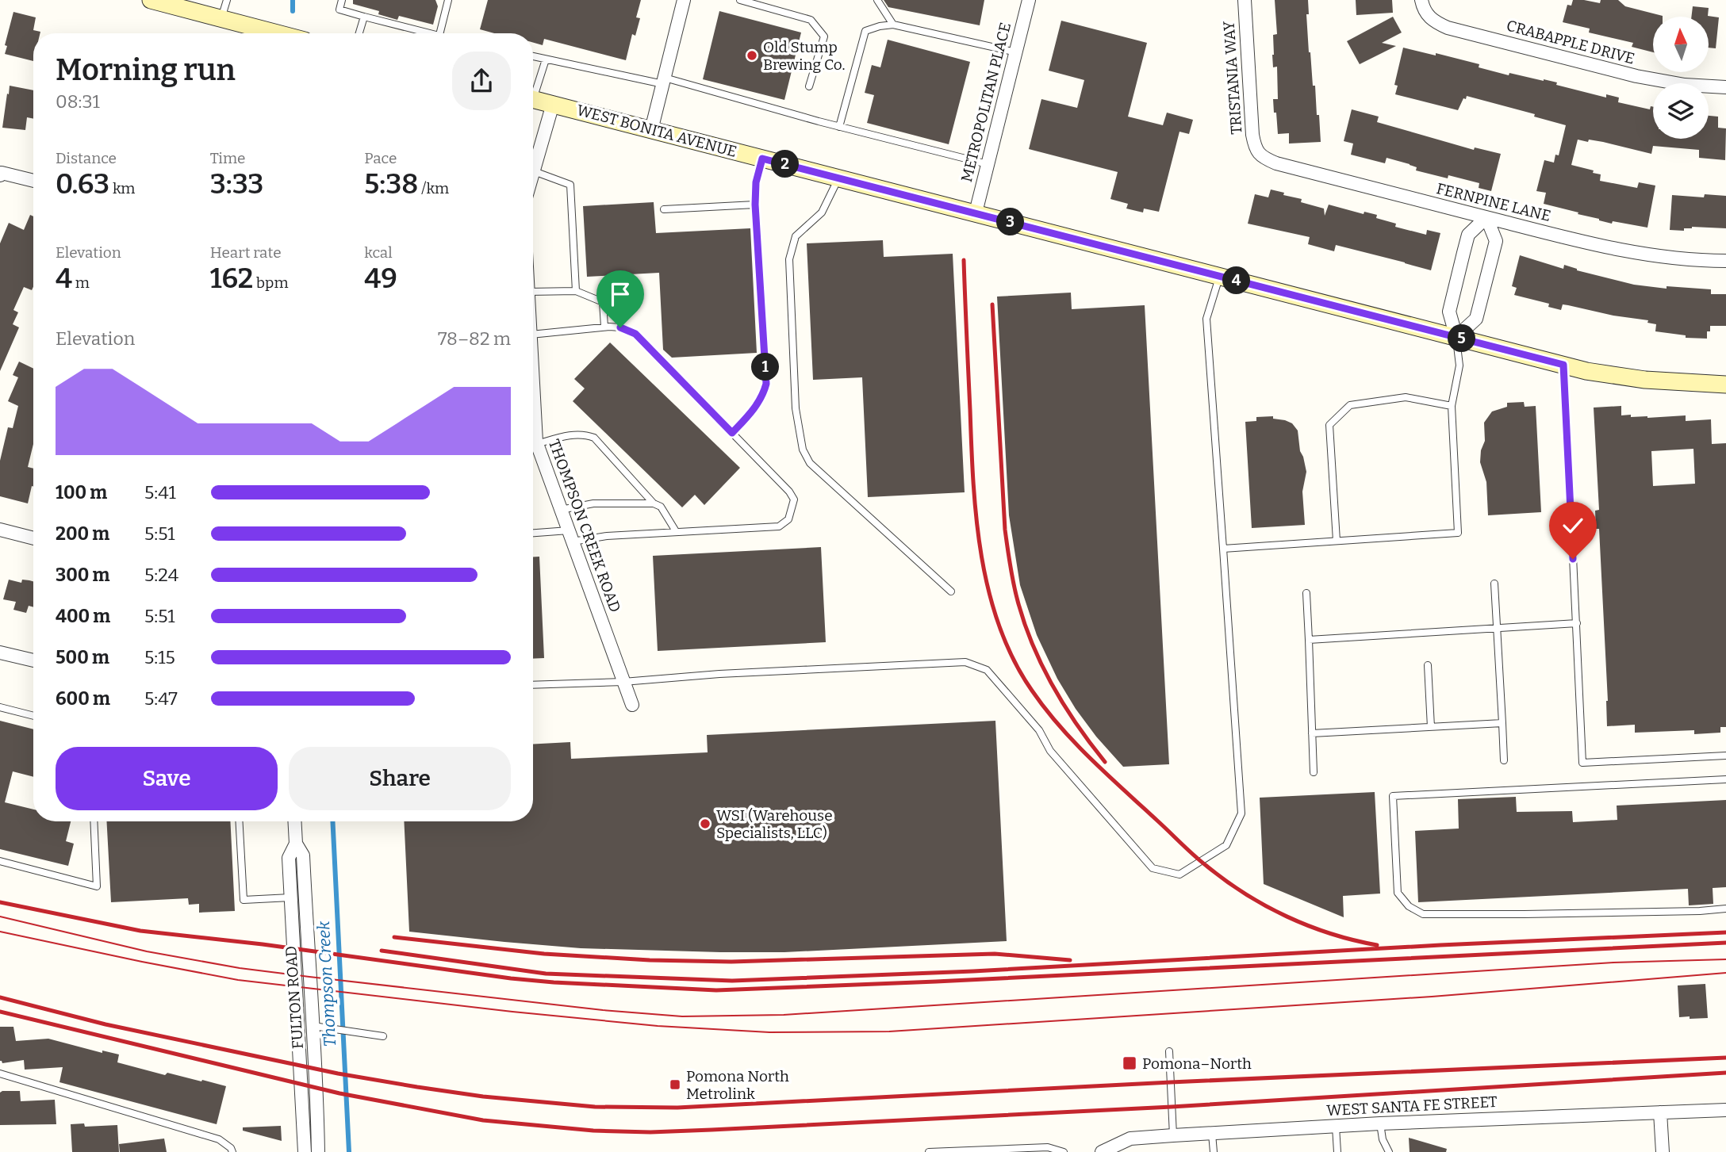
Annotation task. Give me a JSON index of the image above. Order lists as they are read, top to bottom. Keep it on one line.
{"streets":{"main road":["WEST BONITA AVENUE"],"street":["CRABAPPLE DRIVE","TRISTANIA WAY","METROPOLITAN PLACE","FERNPINE LANE","THOMPSON CREEK ROAD","FULTON ROAD","WEST SANTA FE STREET"]},"crossings":[["TRISTANIA WAY","FERNPINE LANE"],["METROPOLITAN PLACE","WEST BONITA AVENUE"]],"water":["Thompson Creek"],"places":{"other":["Old Stump Brewing Co.","WSI (Warehouse Specialists, LLC)"],"transit":["Pomona–North","Pomona North Metrolink"]},"north":"top","page":{"heading":["Morning run","08:31"],"stats":[["Distance","0.63 km"],["Time","3:33"],["Pace","5:38 /km"],["Elevation","4 m"],["Heart rate","162 bpm"],["kcal","49"]],"pins":["2","3","4","5","1"],"chart":["Elevation","78–82 m"],"list":[{"name":"100 m","note":"5:41"},{"name":"200 m","note":"5:51"},{"name":"300 m","note":"5:24"},{"name":"400 m","note":"5:51"},{"name":"500 m","note":"5:15"},{"name":"600 m","note":"5:47"}],"buttons":["Save","Share"]}}
